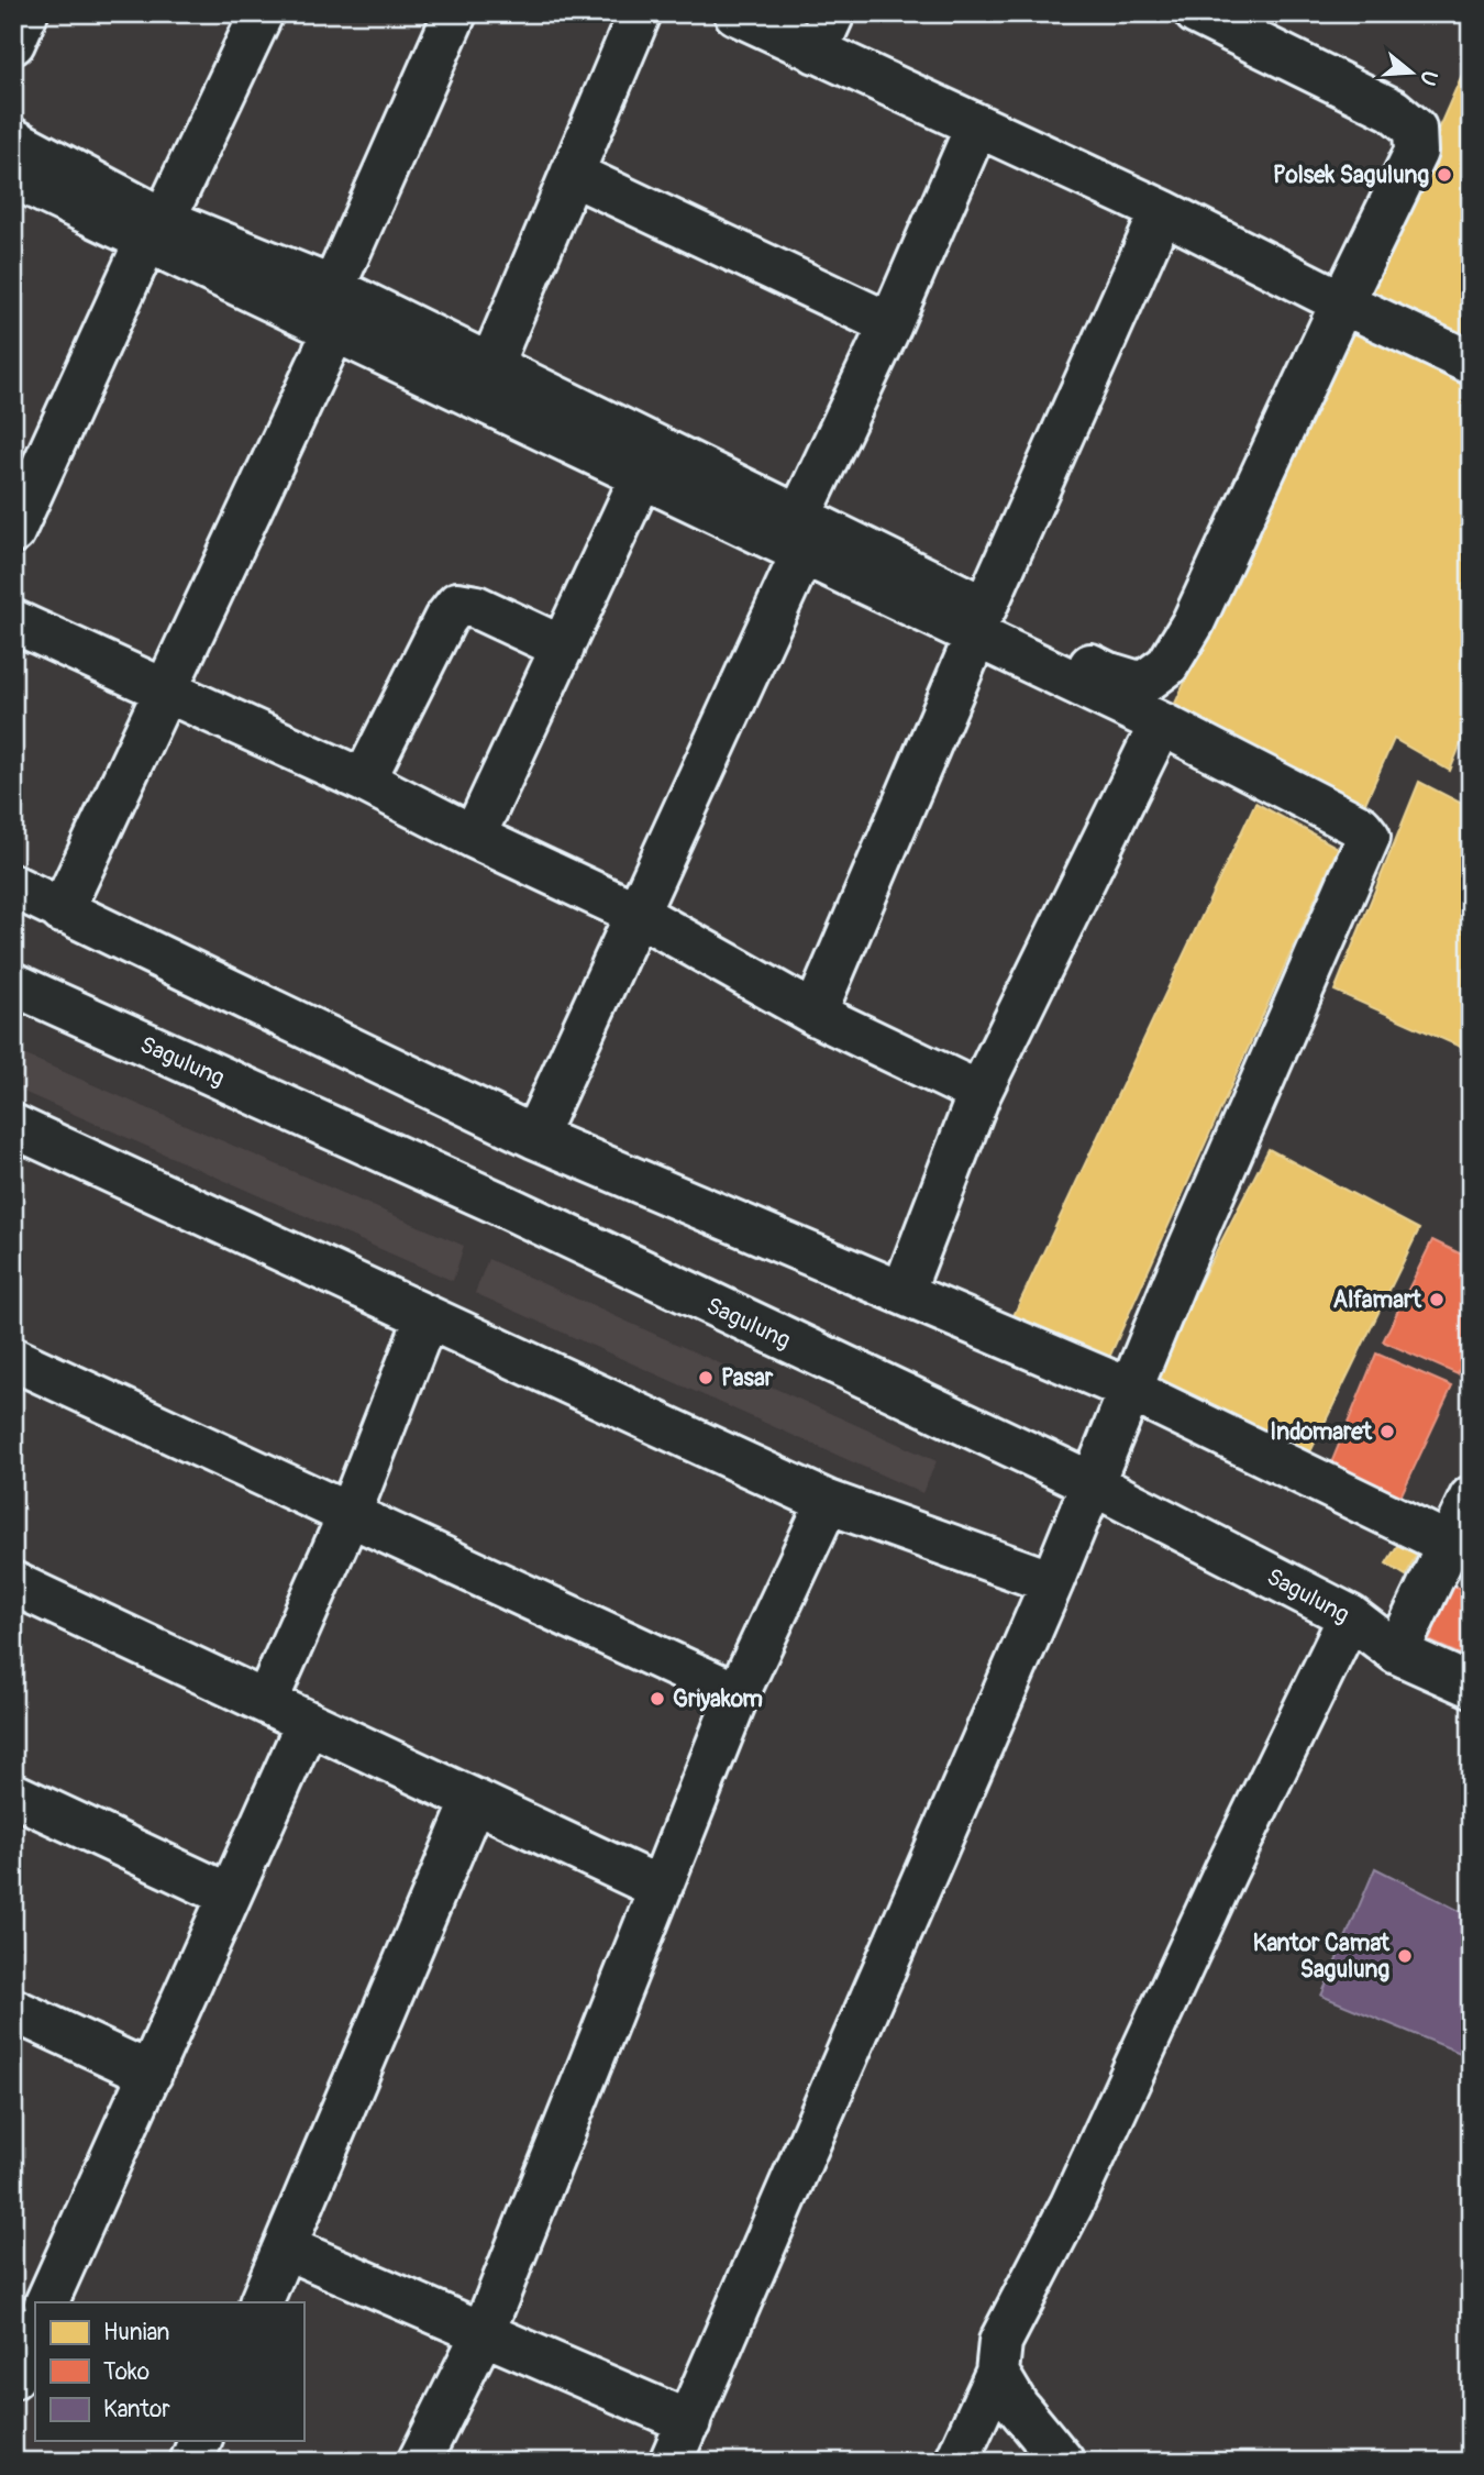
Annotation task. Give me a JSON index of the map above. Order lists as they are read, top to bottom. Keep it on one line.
{"streets":{"street":["Sagulung"]},"places":["Polsek Sagulung","Alfamart","Pasar","Indomaret","Griyakom","Kantor Camat Sagulung"],"legend":["Hunian","Toko","Kantor"],"north":"right"}
